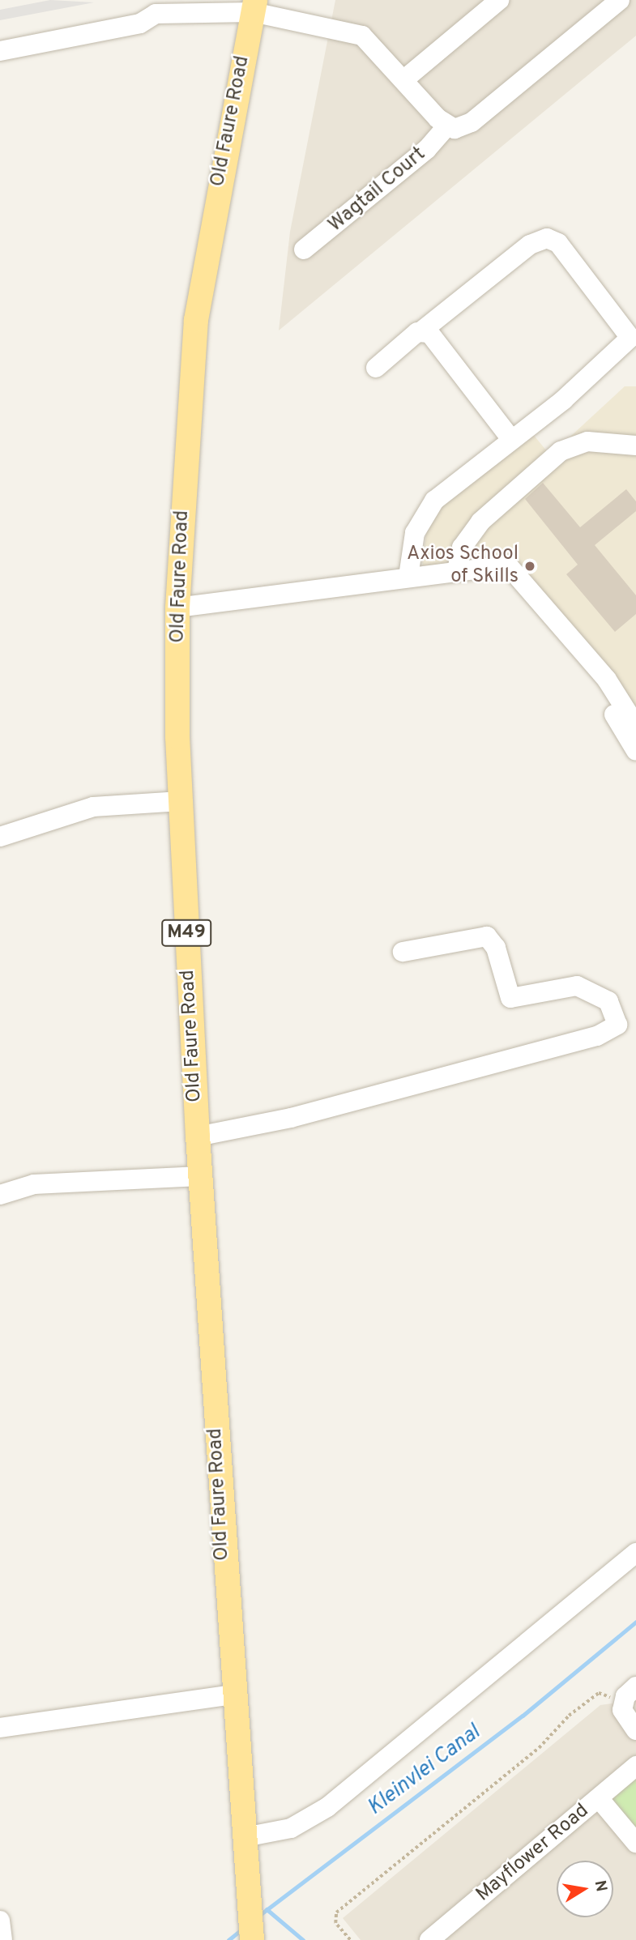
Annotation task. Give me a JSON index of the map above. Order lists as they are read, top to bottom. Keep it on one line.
{"streets":{"main road":["Old Faure Road","M49"],"street":["Wagtail Court","Mayflower Road"]},"water":["Kleinvlei Canal"],"places":["Axios School of Skills"],"north":"right"}
